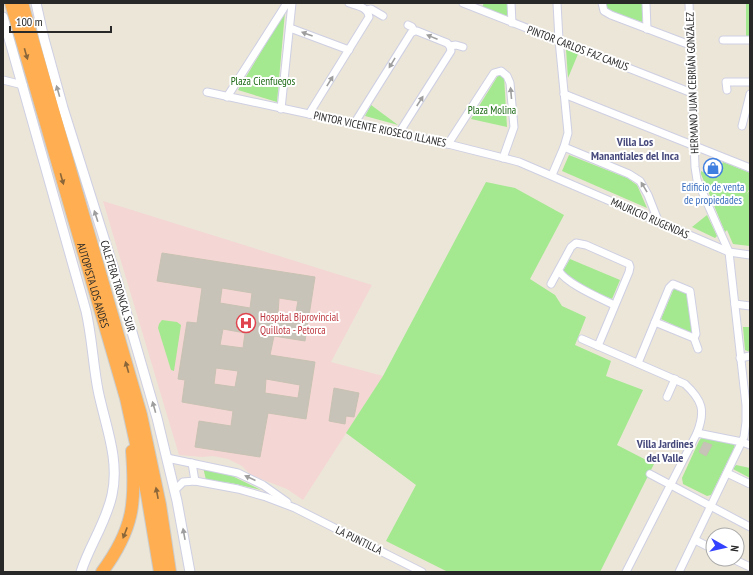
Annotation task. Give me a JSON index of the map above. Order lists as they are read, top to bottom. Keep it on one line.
{"streets":{"highway":["AUTOPISTA LOS ANDES"],"street":["PINTOR CARLOS FAZ CAMUS","HERMANO JUAN CEBRIÁN GONZÁLEZ","PINTOR VICENTE RIOSECO ILLANES","MAURICIO RUGENDAS","CALETERA TRONCAL SUR","LA PUNTILLA"]},"crossings":[["PINTOR CARLOS FAZ CAMUS","HERMANO JUAN CEBRIÁN GONZÁLEZ"],["HERMANO JUAN CEBRIÁN GONZÁLEZ","MAURICIO RUGENDAS"],["PINTOR VICENTE RIOSECO ILLANES","MAURICIO RUGENDAS"],["CALETERA TRONCAL SUR","LA PUNTILLA"]],"districts":["Villa Los Manantiales del Inca","Villa Jardines del Valle"],"parks":["Plaza Cienfuegos","Plaza Molina"],"places":{"shop":["Edificio de venta de propiedades"],"hospital":["Hospital Biprovincial Quillota - Petorca"]},"scale_bar":"100 m","north":"right"}
